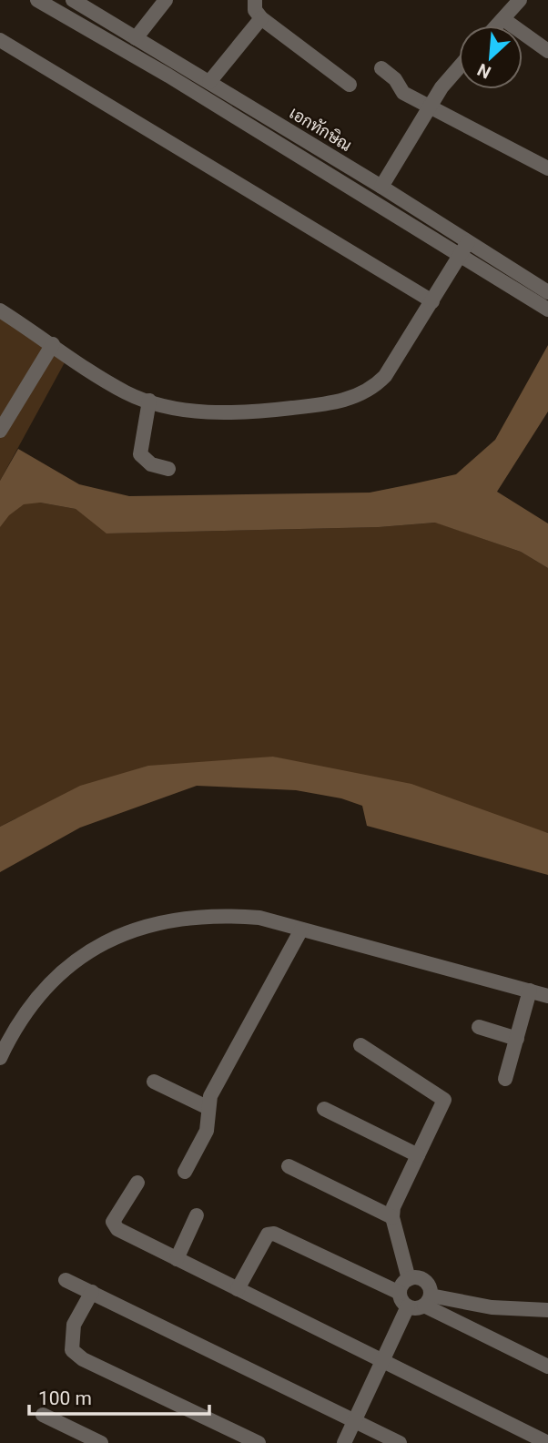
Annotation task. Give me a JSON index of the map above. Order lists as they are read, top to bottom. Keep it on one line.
{"streets":{"street":["เอกทักษิณ"]},"scale_bar":"100 m","north":"bottom left"}
